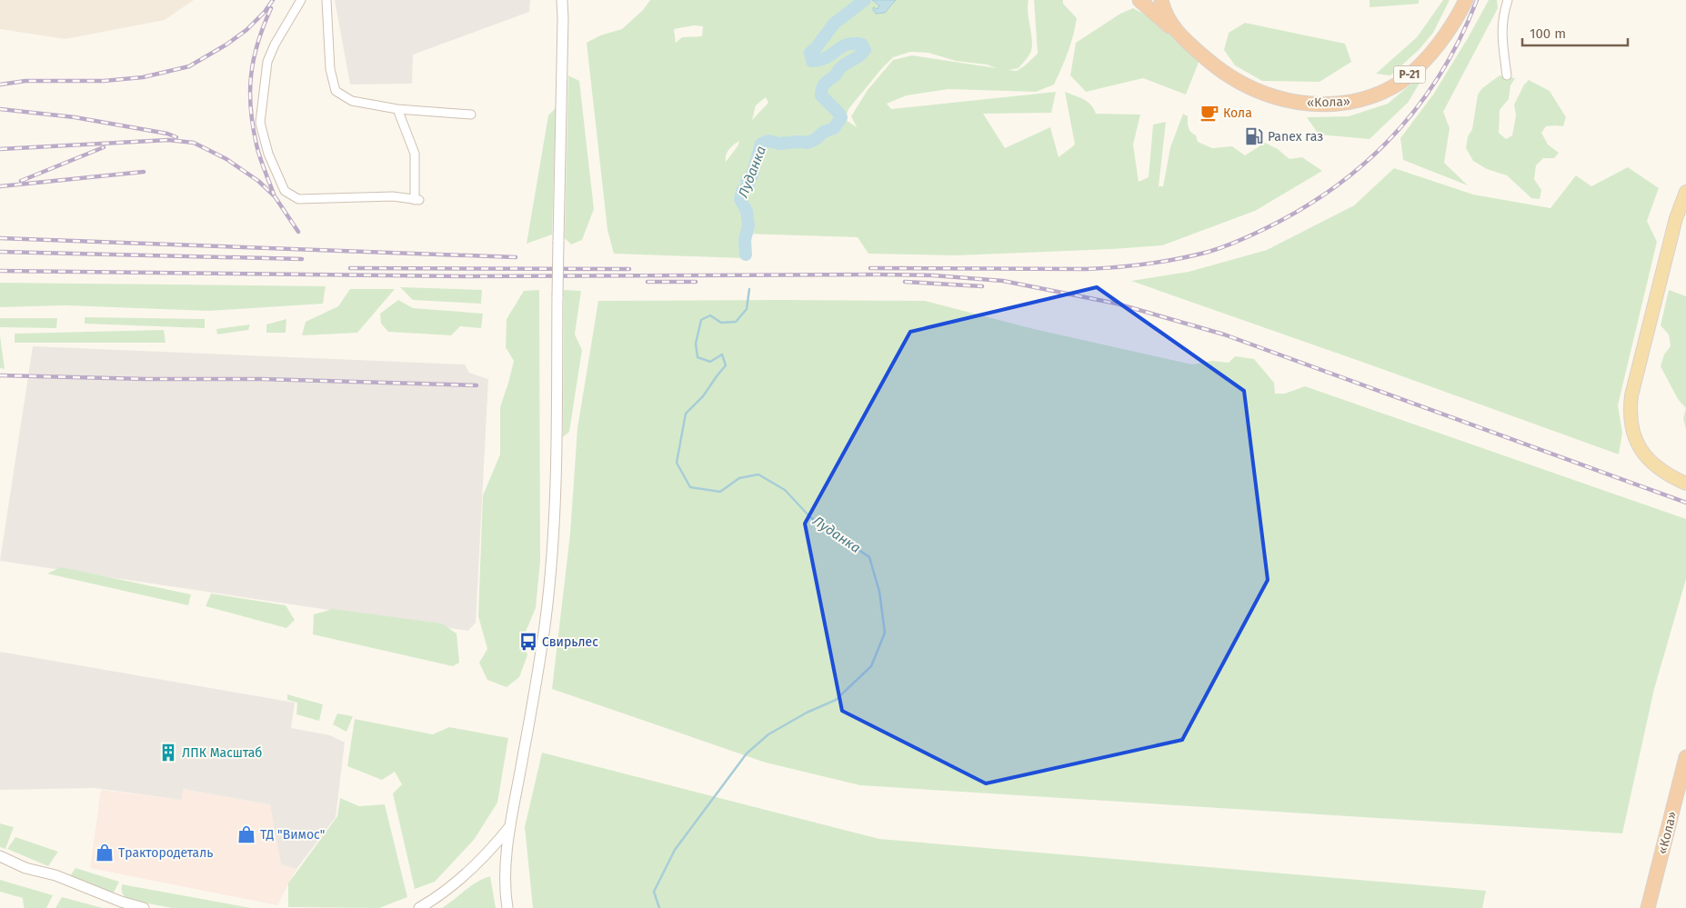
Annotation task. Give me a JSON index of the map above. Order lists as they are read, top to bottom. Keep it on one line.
{"streets":{"highway":["Р-21","«Кола»"]},"crossings":[["Р-21","«Кола»"]],"water":["Луданка"],"places":{"cafe":["Кола"],"fuel station":["Panex газ"],"bus stop":["Свирьлес"],"building":["ЛПК Масштаб"],"shop":["ТД \"Вимос\"","Трактородеталь"]},"scale_bar":"100 m"}
